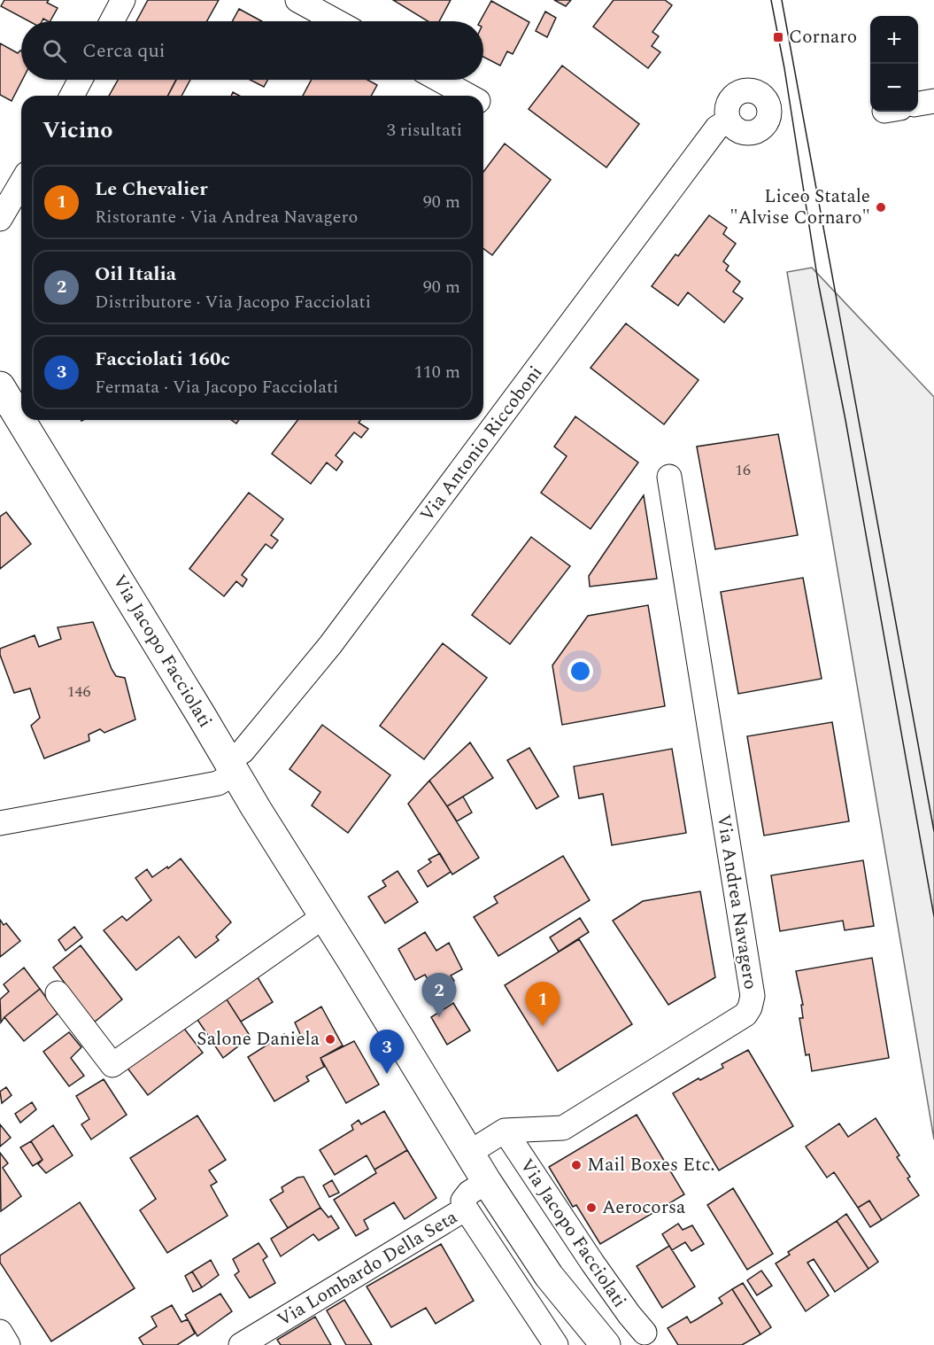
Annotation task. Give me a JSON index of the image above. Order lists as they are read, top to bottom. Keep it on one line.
{"streets":{"main road":["Via Jacopo Facciolati"],"street":["Via Antonio Riccoboni","Via Andrea Navagero","Via Lombardo Della Seta"]},"crossings":[["Via Antonio Riccoboni","Via Jacopo Facciolati"],["Via Jacopo Facciolati","Via Andrea Navagero"]],"places":{"transit":["Cornaro"],"other":["Liceo Statale \"Alvise Cornaro\"","Salone Daniela","Mail Boxes Etc.","Aerocorsa"]},"house_numbers":["16","146"],"page":{"map_buttons":["+","−"],"search":"Cerca qui","heading":["Vicino","3 risultati"],"list":[{"mark":"1","name":"Le Chevalier","note":"Ristorante · Via Andrea Navagero","value":"90 m"},{"mark":"2","name":"Oil Italia","note":"Distributore · Via Jacopo Facciolati","value":"90 m"},{"mark":"3","name":"Facciolati 160c","note":"Fermata · Via Jacopo Facciolati","value":"110 m"}],"pins":["2","1","3"]}}
